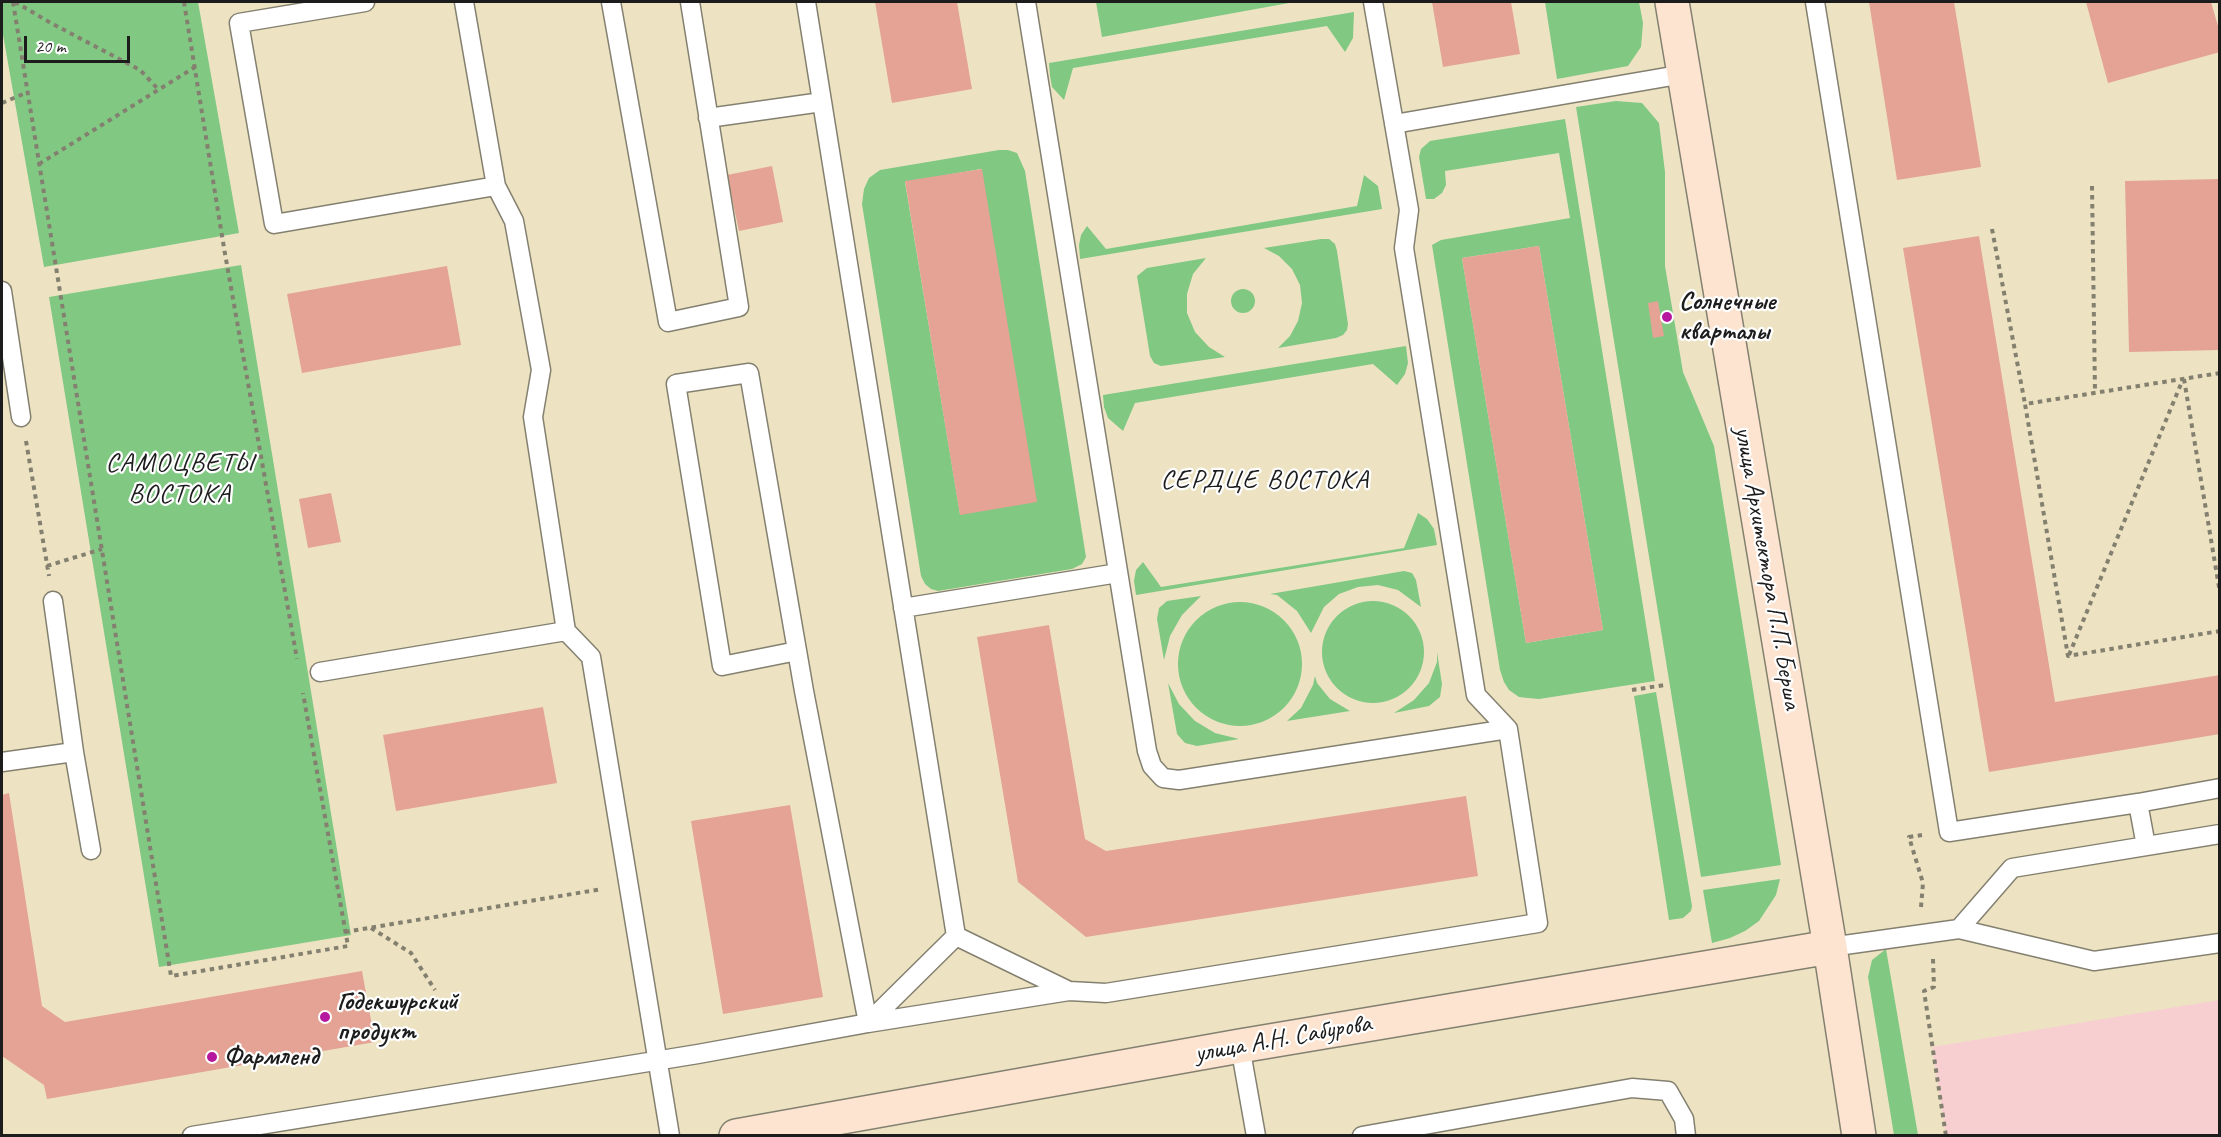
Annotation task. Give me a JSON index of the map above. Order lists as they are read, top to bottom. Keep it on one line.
{"streets":{"street":["улица Архитектора П.П. Берша","улица А.Н. Сабурова"]},"crossings":[["улица Архитектора П.П. Берша","улица А.Н. Сабурова"]],"districts":["САМОЦВЕТЫ ВОСТОКА","СЕРДЦЕ ВОСТОКА"],"places":["Солнечные кварталы","Годекшурский продукт","Фармленд"],"scale_bar":"20 m"}
